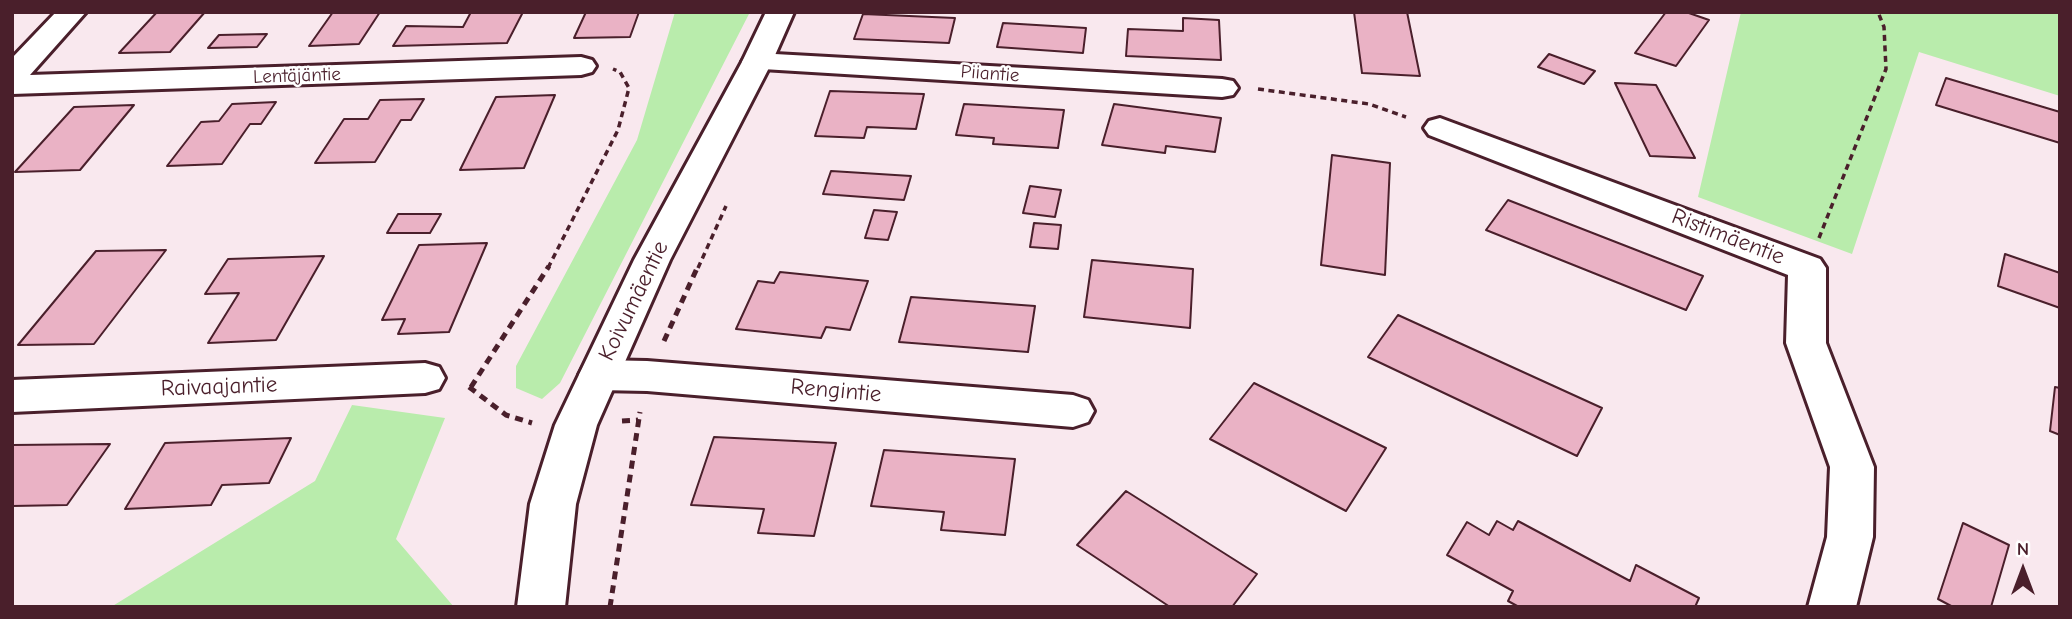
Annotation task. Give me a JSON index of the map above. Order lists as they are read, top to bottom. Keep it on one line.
{"streets":{"street":["Piiantie","Lentäjäntie","Ristimäentie","Koivumäentie","Raivaajantie","Rengintie"]},"crossings":[["Piiantie","Koivumäentie"],["Koivumäentie","Rengintie"]],"north":"top"}
